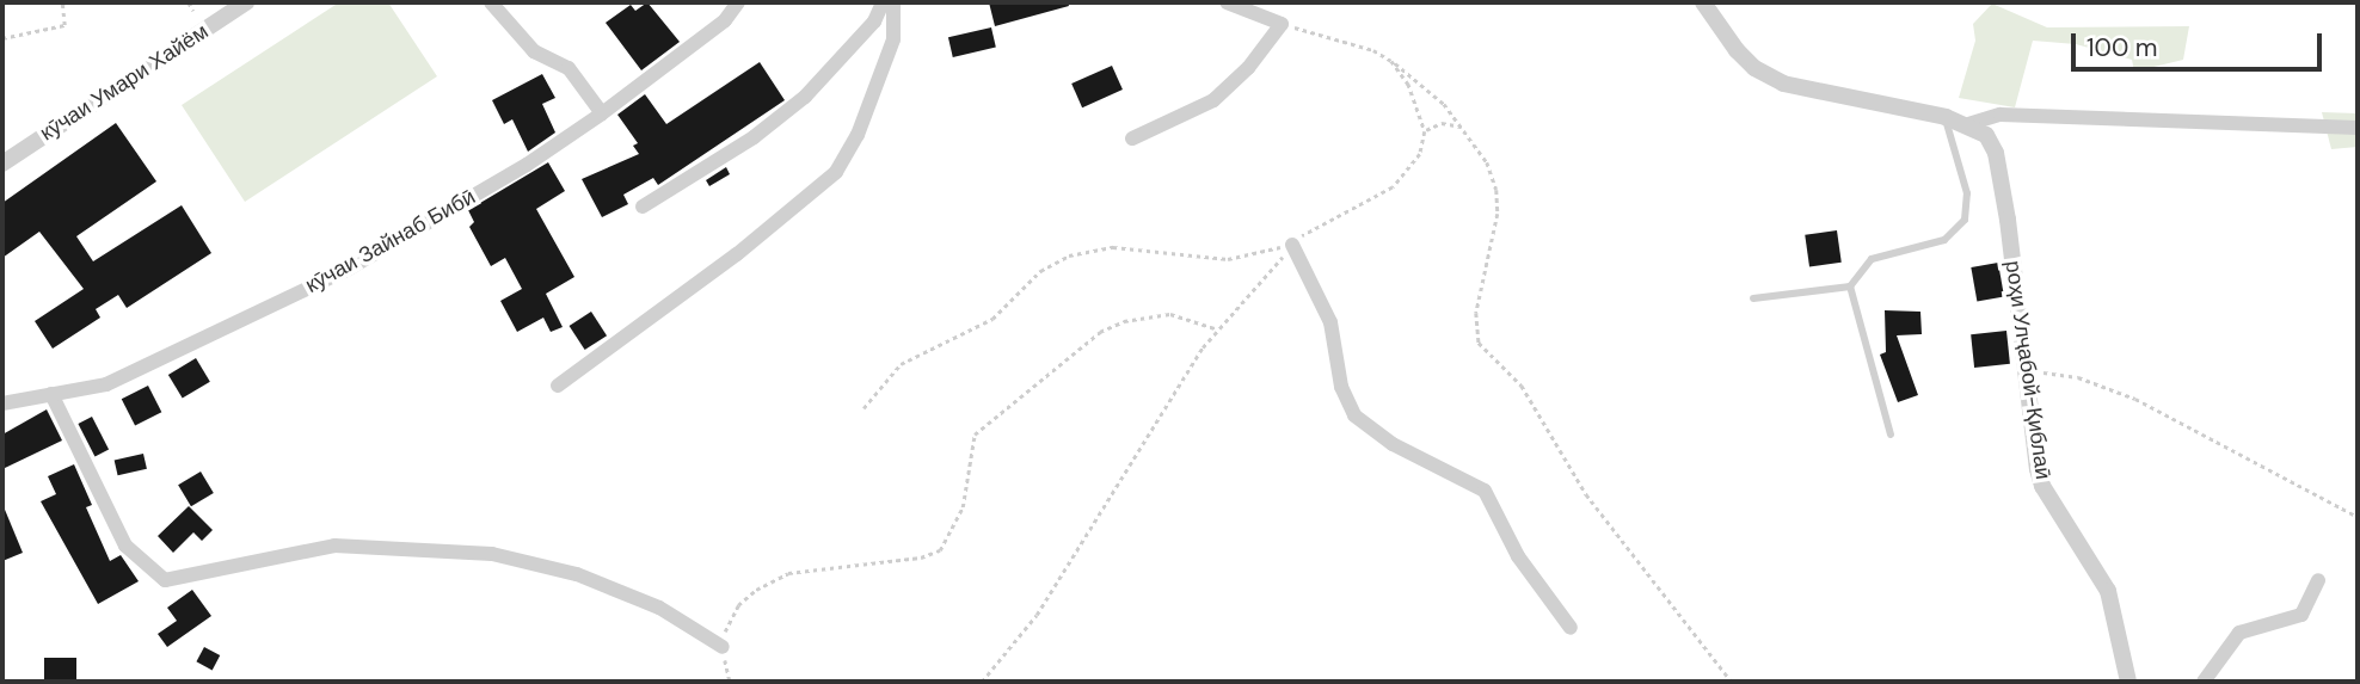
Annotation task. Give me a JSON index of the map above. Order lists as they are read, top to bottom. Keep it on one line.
{"streets":{"street":["кӯчаи Умари Хайём","кӯчаи Зайнаб Бибӣ","роҳи Улҷабой-Қиблаӣ"]},"scale_bar":"100 m"}
